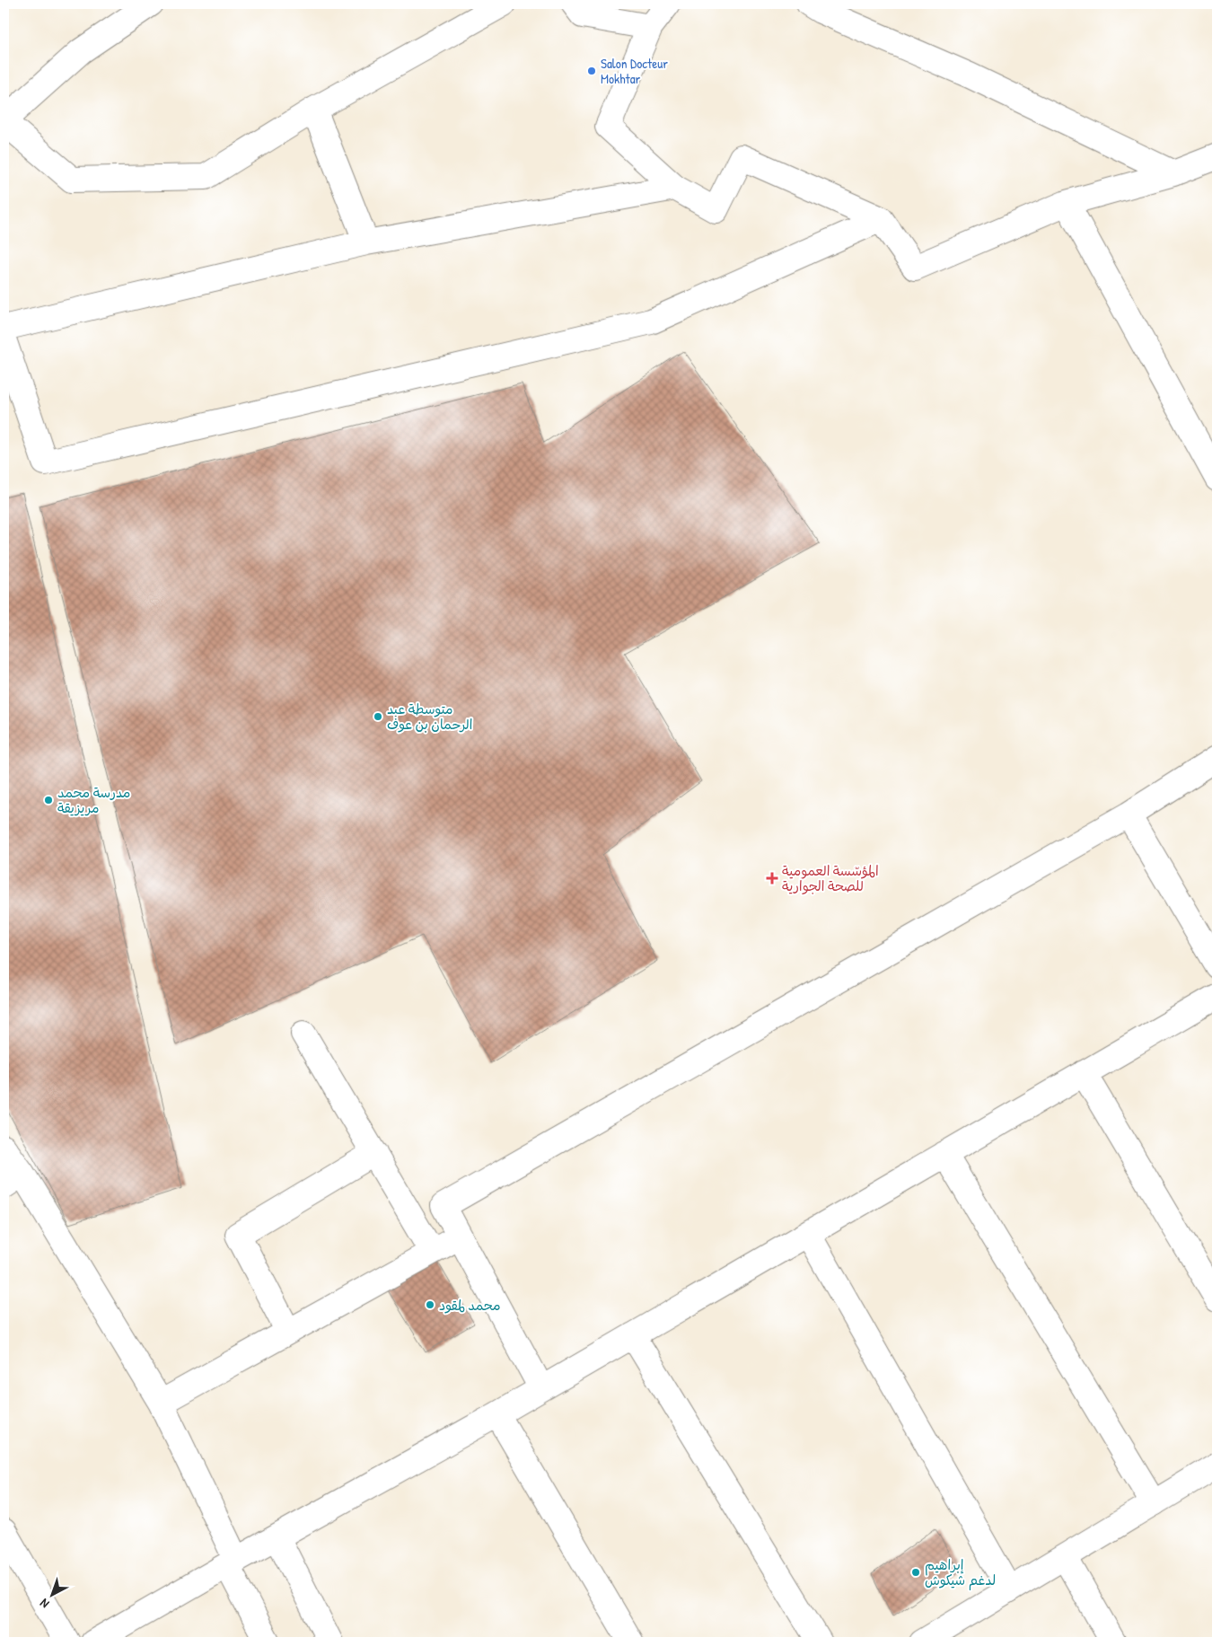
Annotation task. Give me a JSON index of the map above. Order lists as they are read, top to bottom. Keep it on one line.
{"places":{"other":["Salon Docteur Mokhtar","متوسطة عبد الرحمان بن عوف","مدرسة محمد مريزيقة","محمد لمقود","إبراهيم لدغم شيكوش"],"health":["المؤسّسة العمومية للصحة الجوارية"]},"north":"bottom left"}
